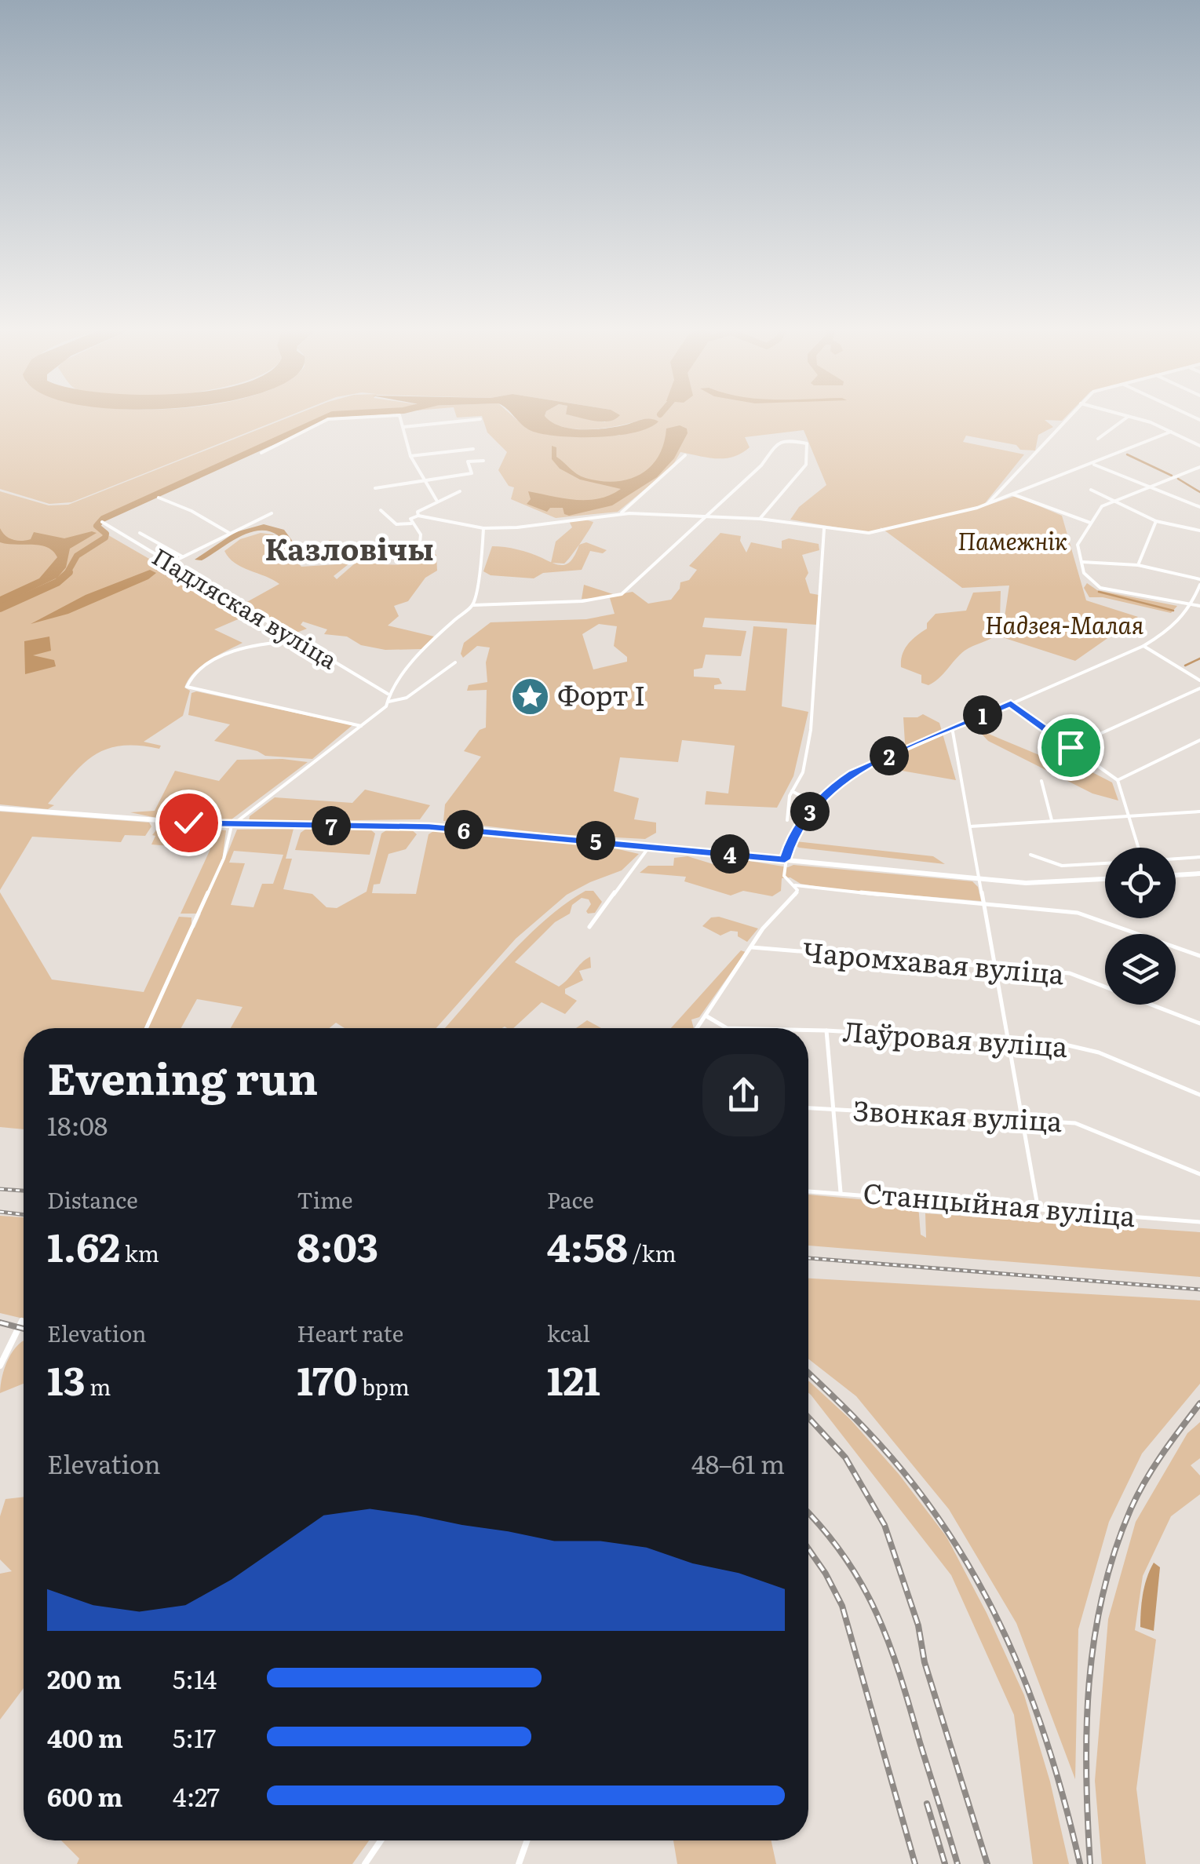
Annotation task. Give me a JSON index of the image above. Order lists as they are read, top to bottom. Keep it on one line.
{"streets":{"street":["Падляская вуліца","Чаромхавая вуліца","Лаўровая вуліца","Звонкая вуліца","Станцыйная вуліца"]},"districts":["Казловічы"],"parks":["Памежнік","Надзея-Малая"],"places":{"place":["Форт I"]},"page":{"pins":["1","2","3","7","6","5","4"],"heading":["Evening run","18:08"],"stats":[["Distance","1.62 km"],["Time","8:03"],["Pace","4:58 /km"],["Elevation","13 m"],["Heart rate","170 bpm"],["kcal","121"]],"chart":["Elevation","48–61 m"],"list":[{"name":"200 m","note":"5:14"},{"name":"400 m","note":"5:17"},{"name":"600 m","note":"4:27"}]}}
